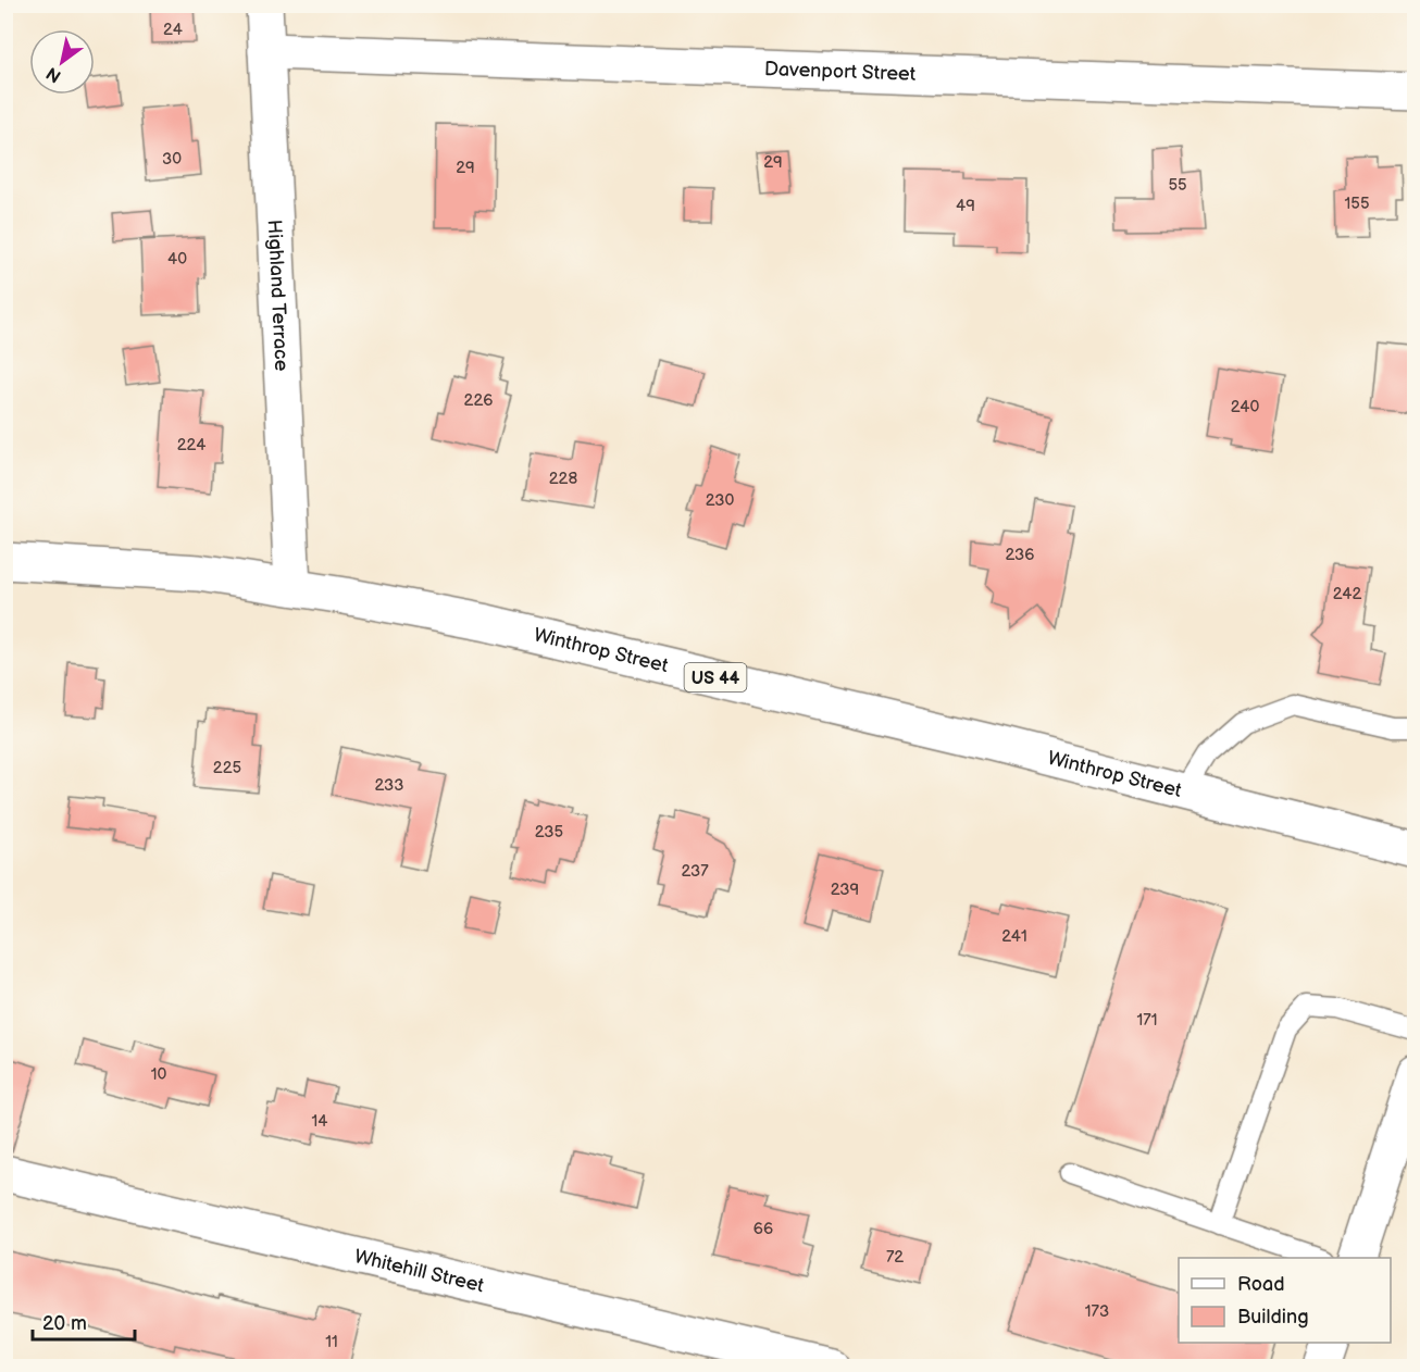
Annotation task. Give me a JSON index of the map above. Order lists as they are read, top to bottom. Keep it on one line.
{"streets":{"main road":["Davenport Street","Highland Terrace","Winthrop Street","US 44","Whitehill Street"]},"crossings":[["Davenport Street","Highland Terrace"],["Highland Terrace","Winthrop Street"]],"house_numbers":["24","30","29","29","55","155","49","40","226","240","224","228","230","236","242","225","233","235","237","239","241","171","10","14","66","72","173","11"],"legend":["Road","Building"],"scale_bar":"20 m","north":"bottom left"}
